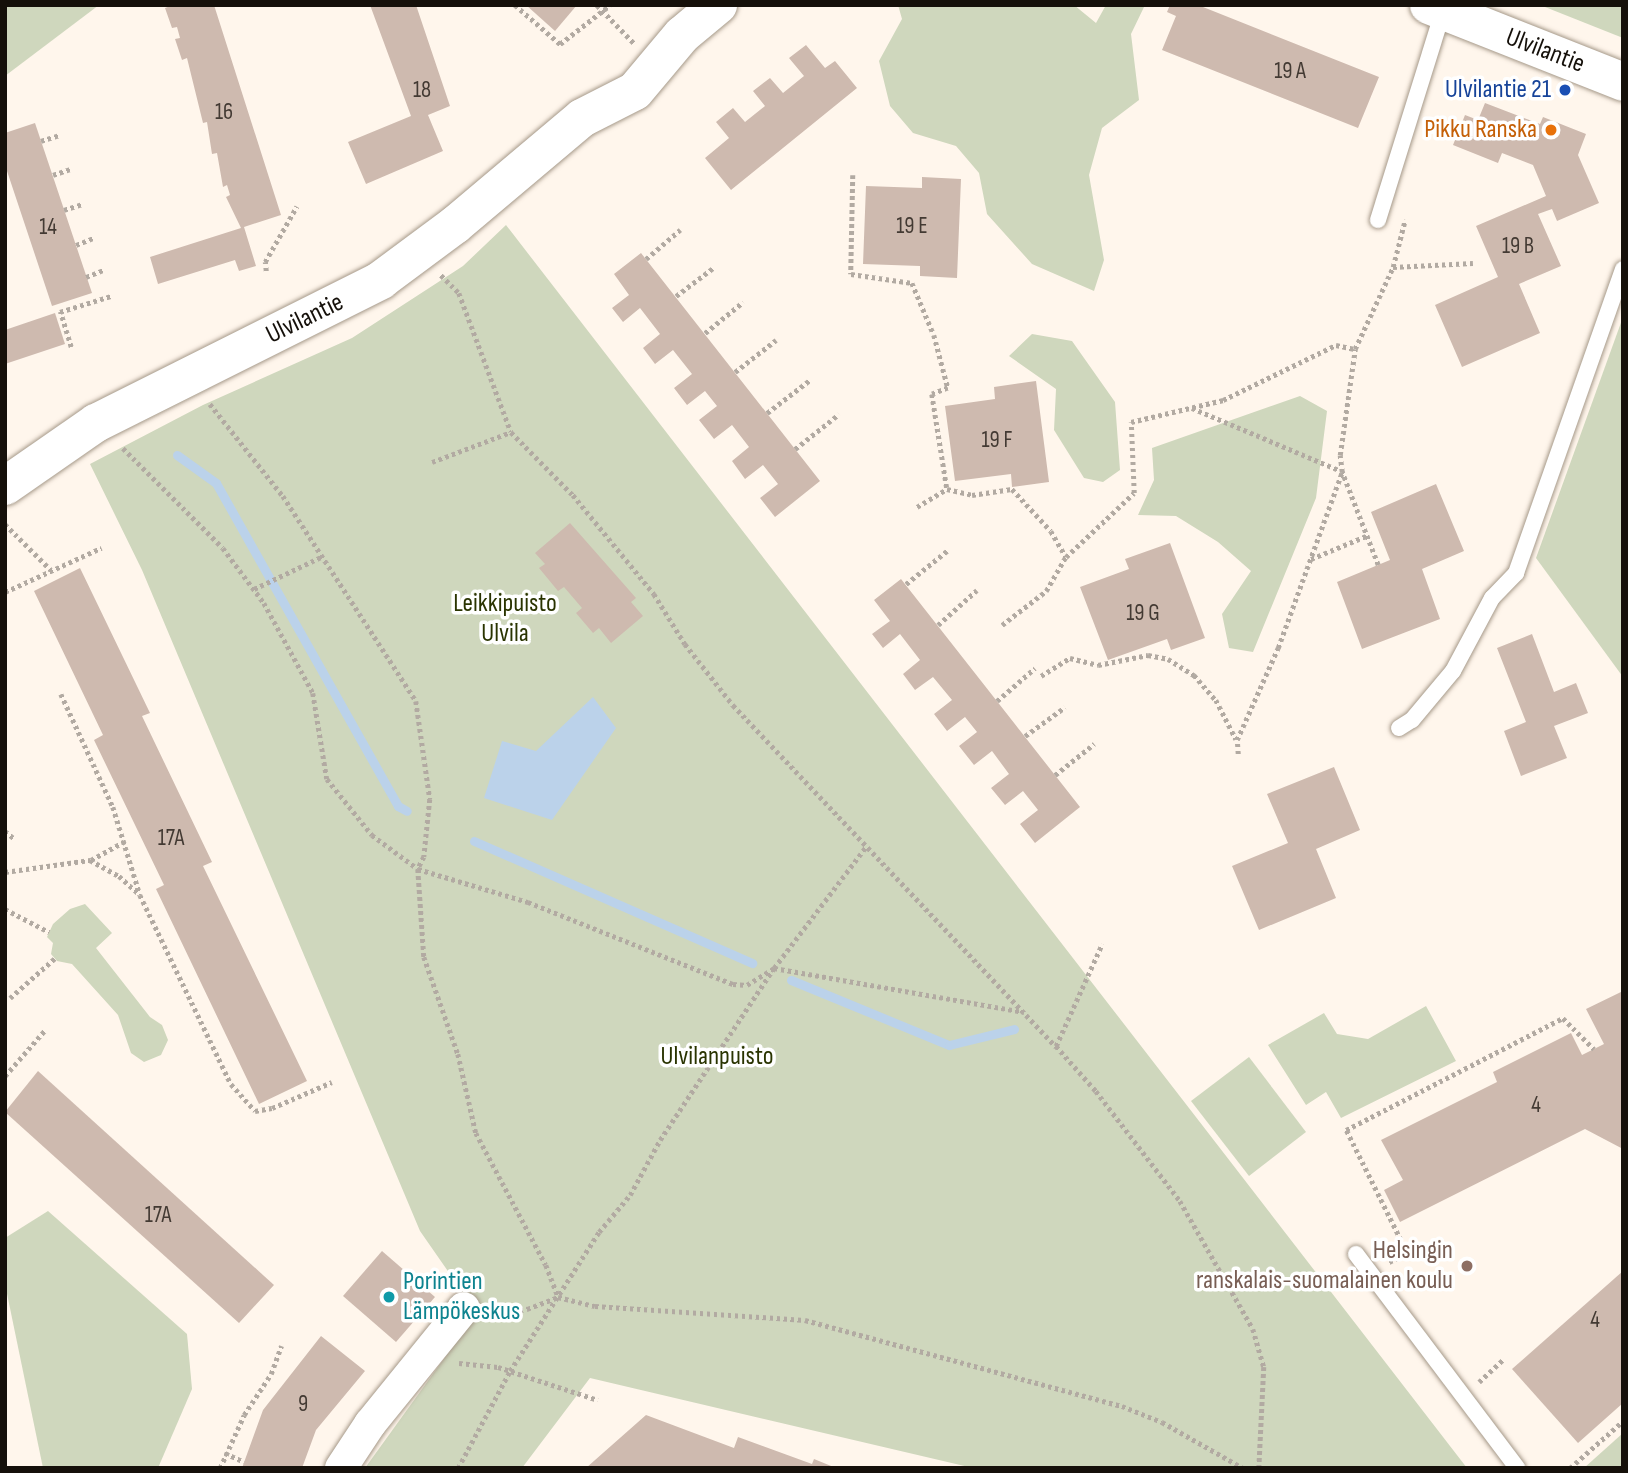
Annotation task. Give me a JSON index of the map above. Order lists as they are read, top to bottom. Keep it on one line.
{"streets":{"street":["Ulvilantie"]},"parks":["Leikkipuisto Ulvila","Ulvilanpuisto"],"places":["Ulvilantie 21","Pikku Ranska","Helsingin ranskalais-suomalainen koulu","Porintien Lämpökeskus"],"house_numbers":["19 A","18","16","19 E","14","19 B","19 F","19 G","17A","4","17A","4","9"]}
